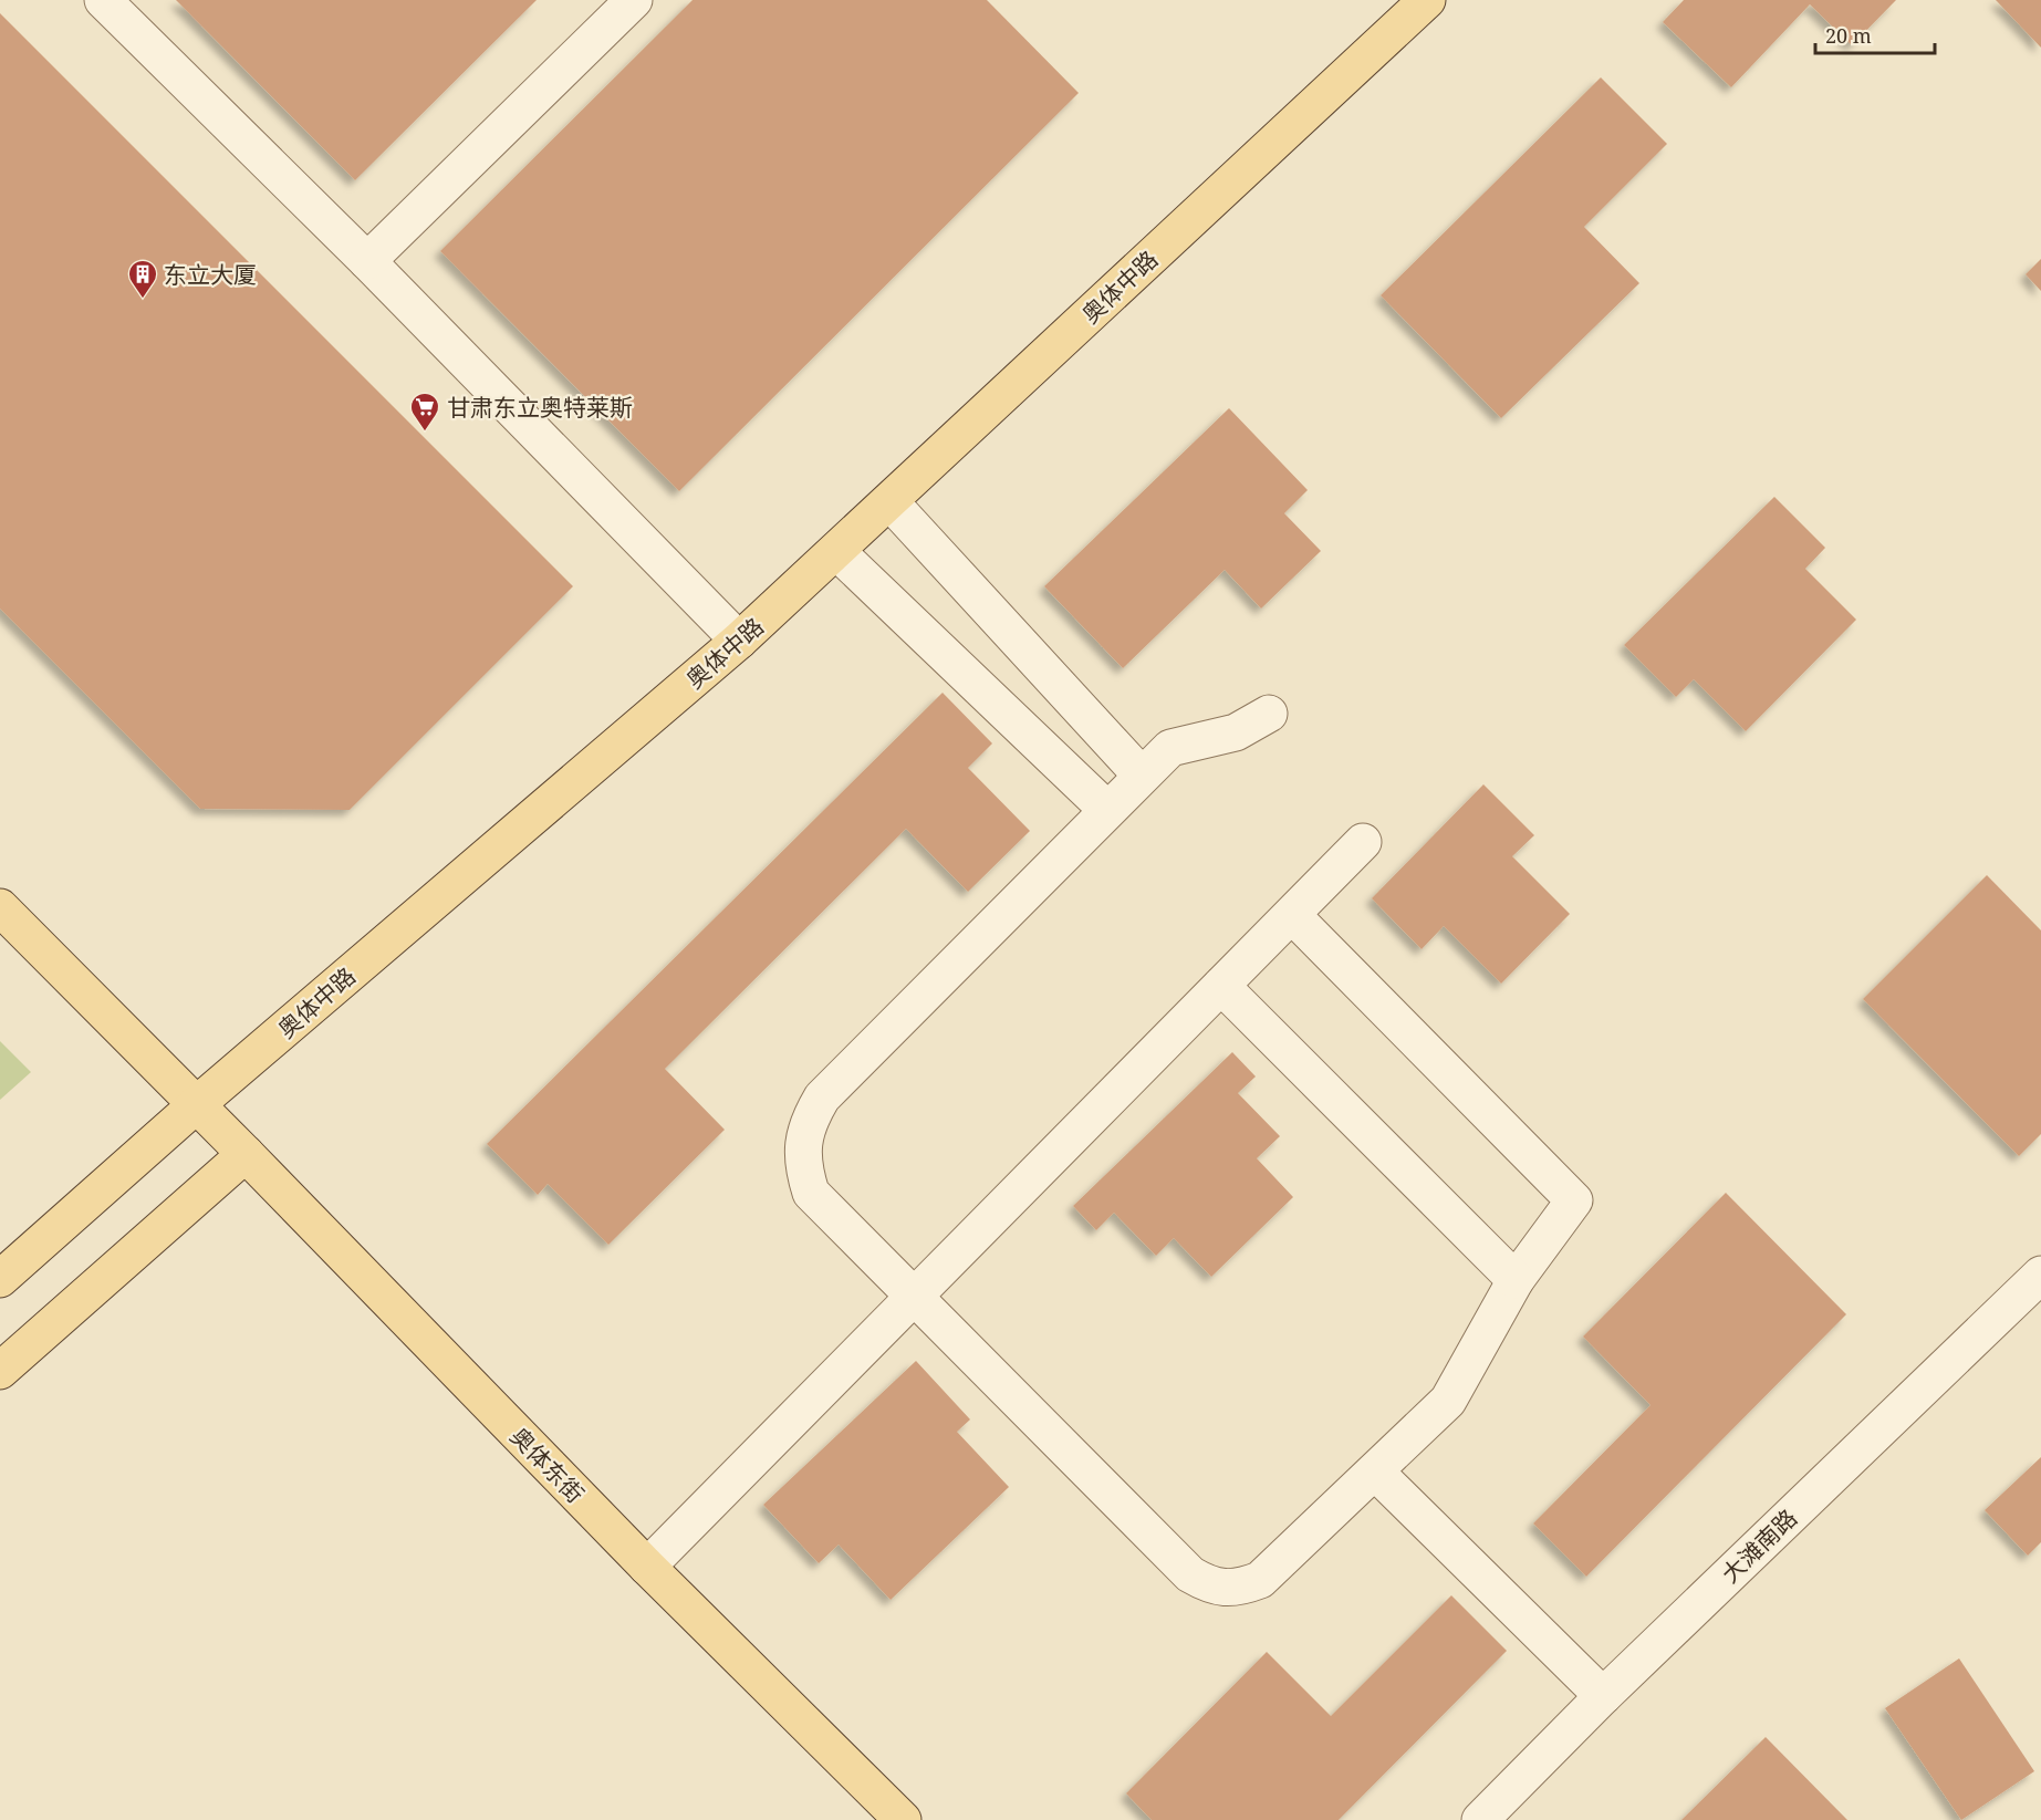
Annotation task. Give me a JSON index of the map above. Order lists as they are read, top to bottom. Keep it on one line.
{"streets":{"main road":["奥体中路","奥体东街"],"street":["大滩南路"]},"crossings":[["奥体中路","奥体东街"]],"places":{"building":["东立大厦"],"supermarket":["甘肃东立奥特莱斯"]},"scale_bar":"20 m"}
